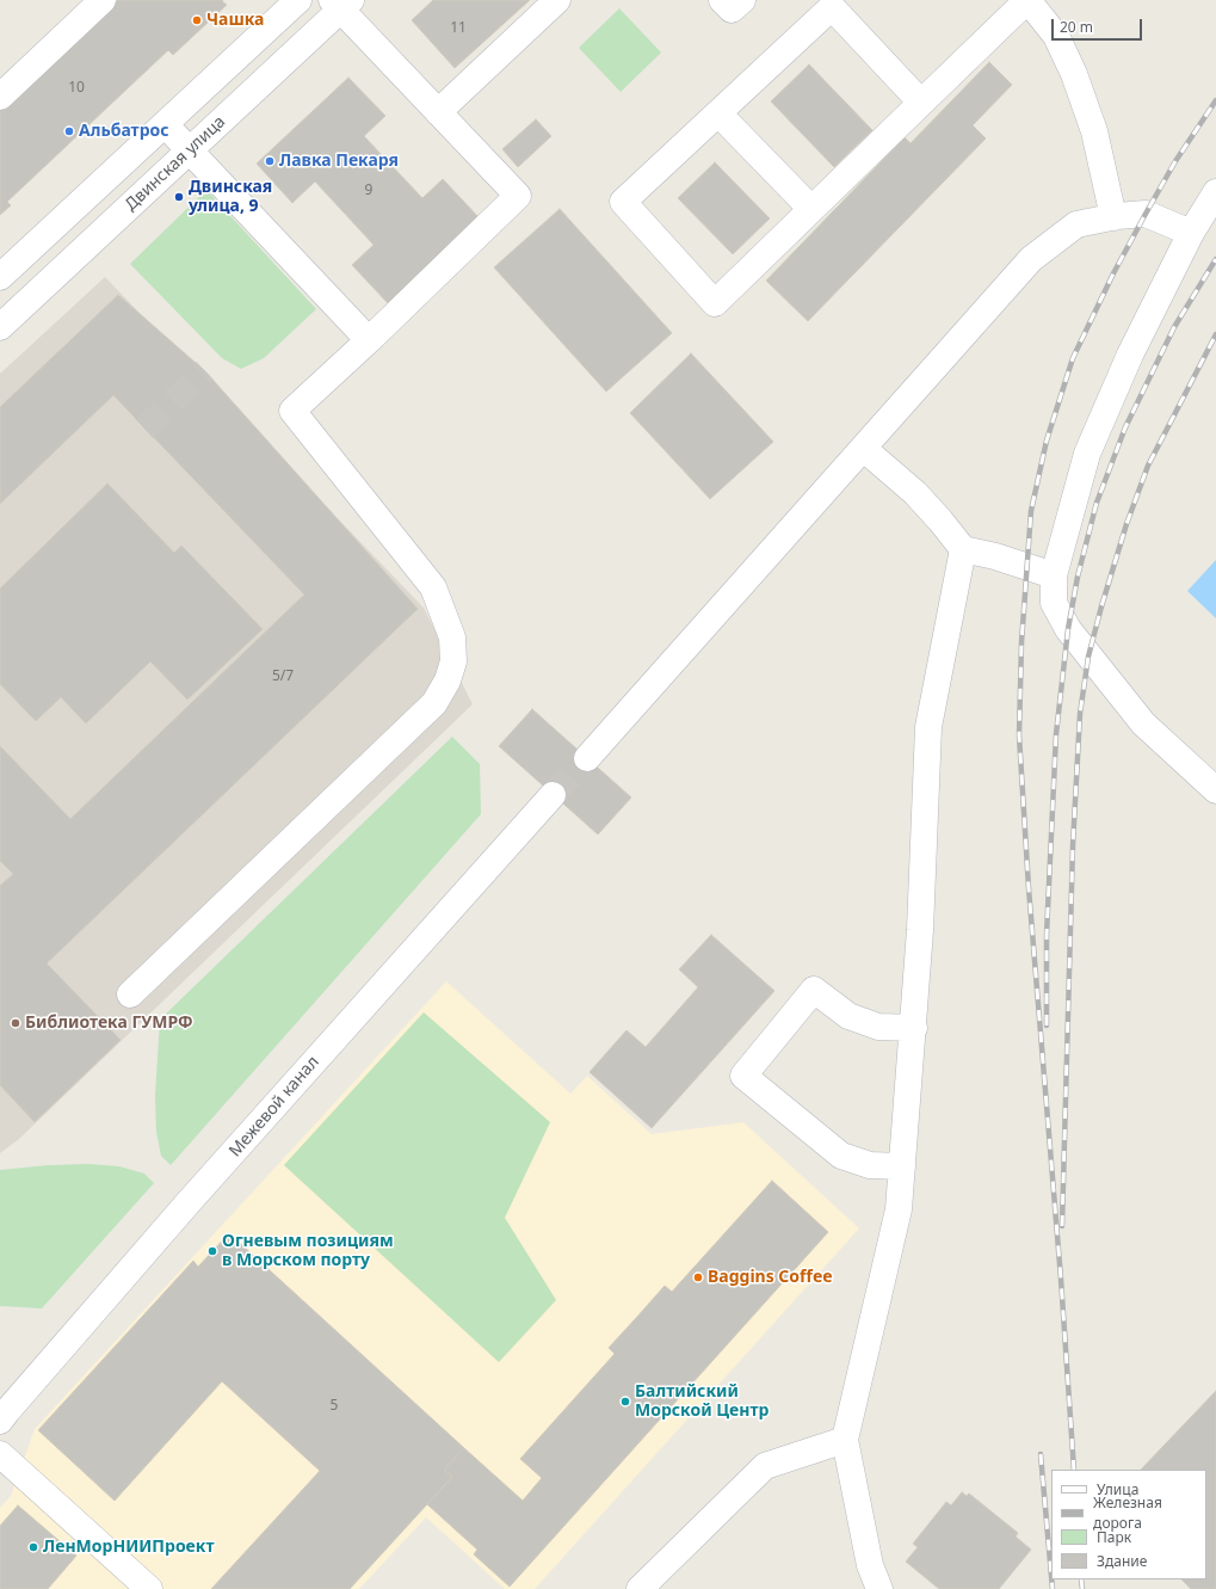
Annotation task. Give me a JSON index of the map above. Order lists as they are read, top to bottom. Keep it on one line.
{"streets":{"street":["Двинская улица","Межевой канал"]},"places":["Чашка","Альбатрос","Лавка Пекаря","Двинская улица, 9","Библиотека ГУМРФ","Огневым позициям в Морском порту","Baggins Coffee","Балтийский Морской Центр","ЛенМорНИИПроект"],"house_numbers":["11","10","9","5/7","5"],"legend":["Улица","Железная дорога","Парк","Здание"],"scale_bar":"20 m"}
